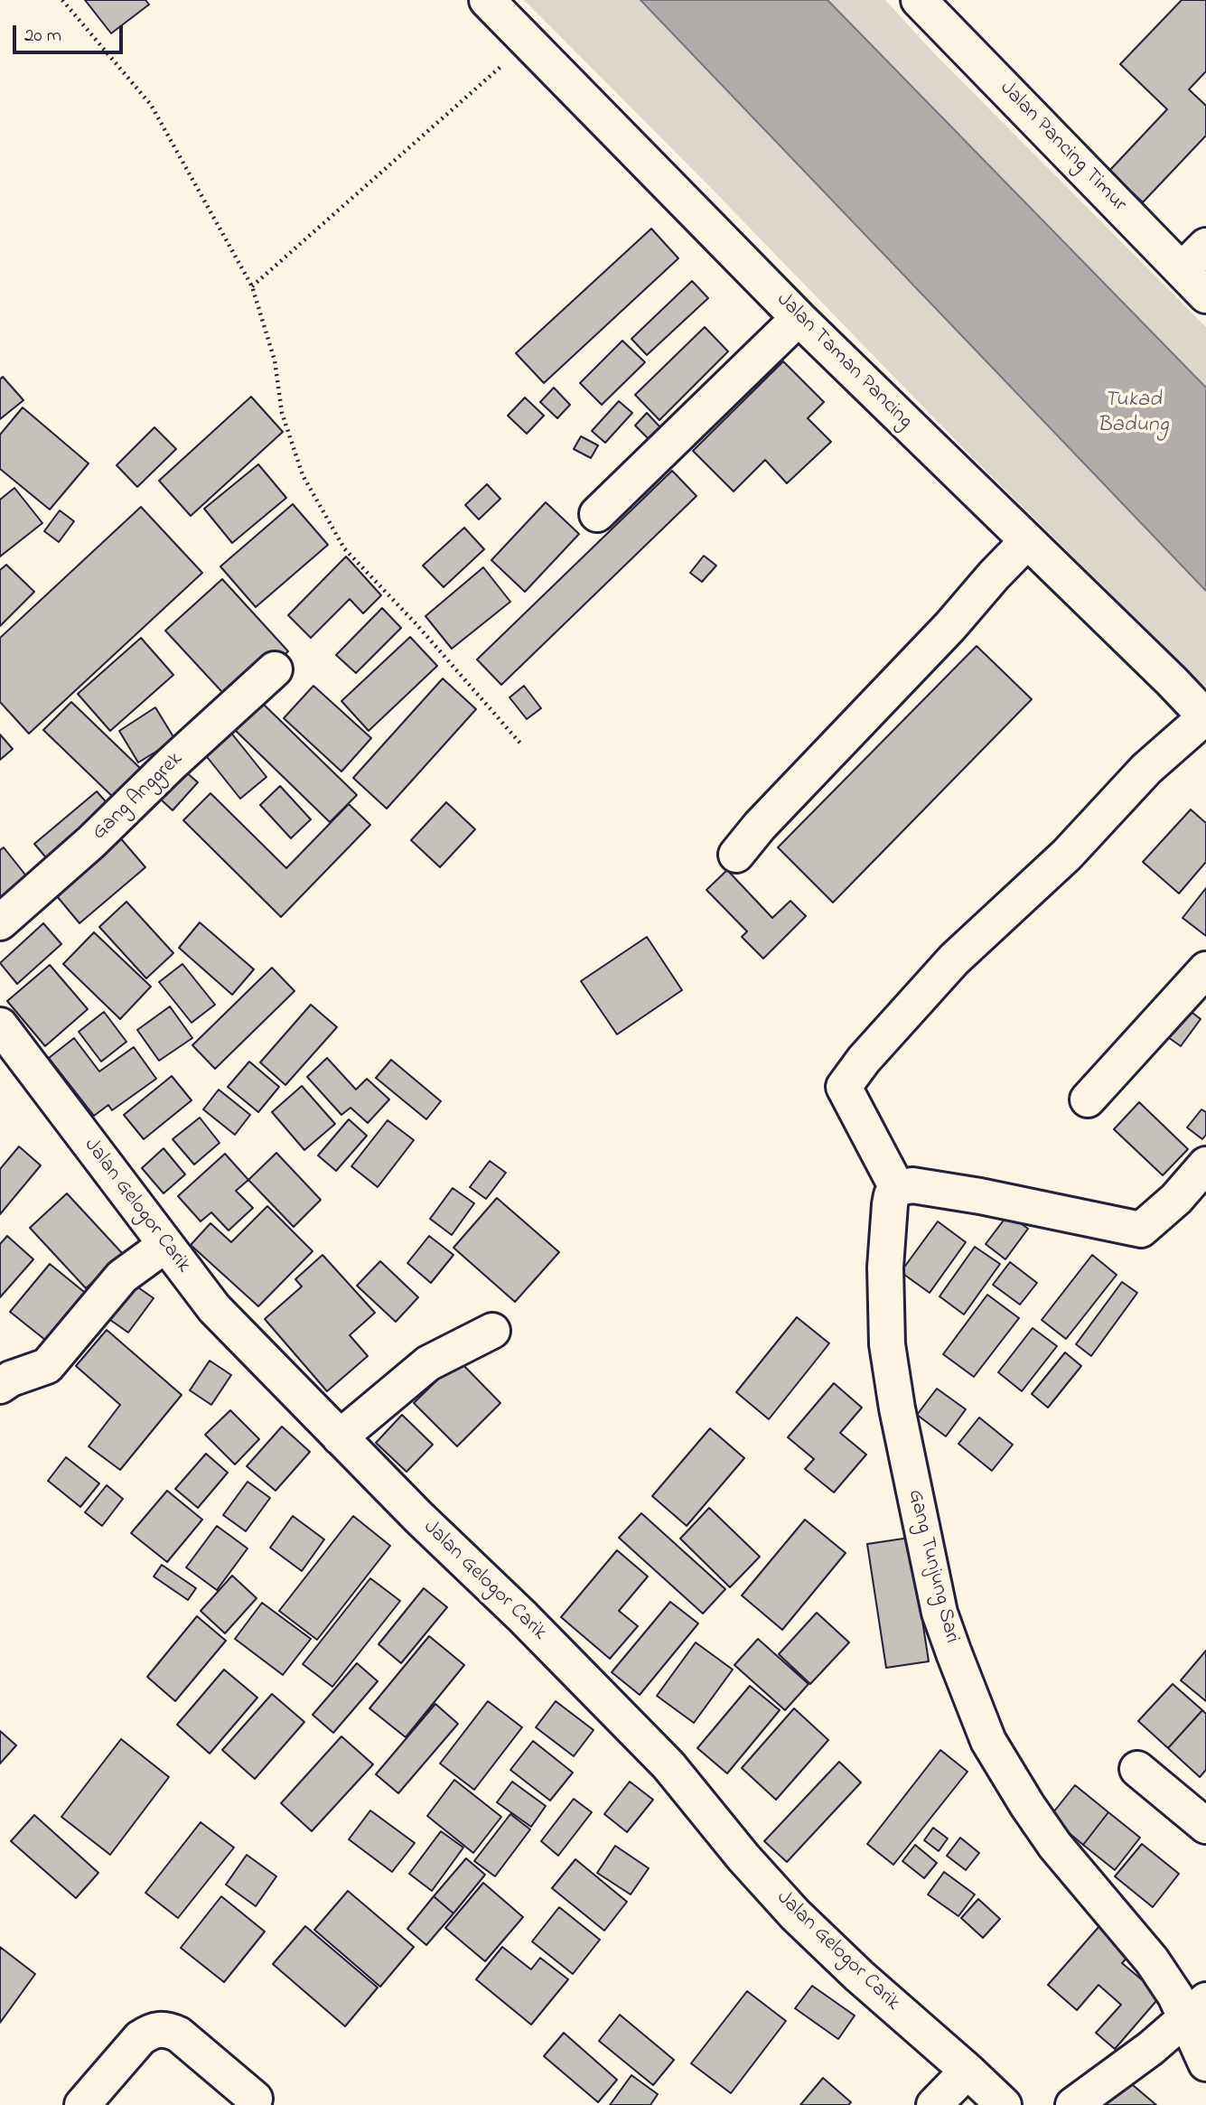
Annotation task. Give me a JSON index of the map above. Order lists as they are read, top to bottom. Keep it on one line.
{"streets":{"street":["Jalan Pancing Timur","Jalan Taman Pancing","Gang Anggrek","Jalan Gelogor Carik","Gang Tunjung Sari"]},"water":["Tukad Badung"],"scale_bar":"20 m"}
